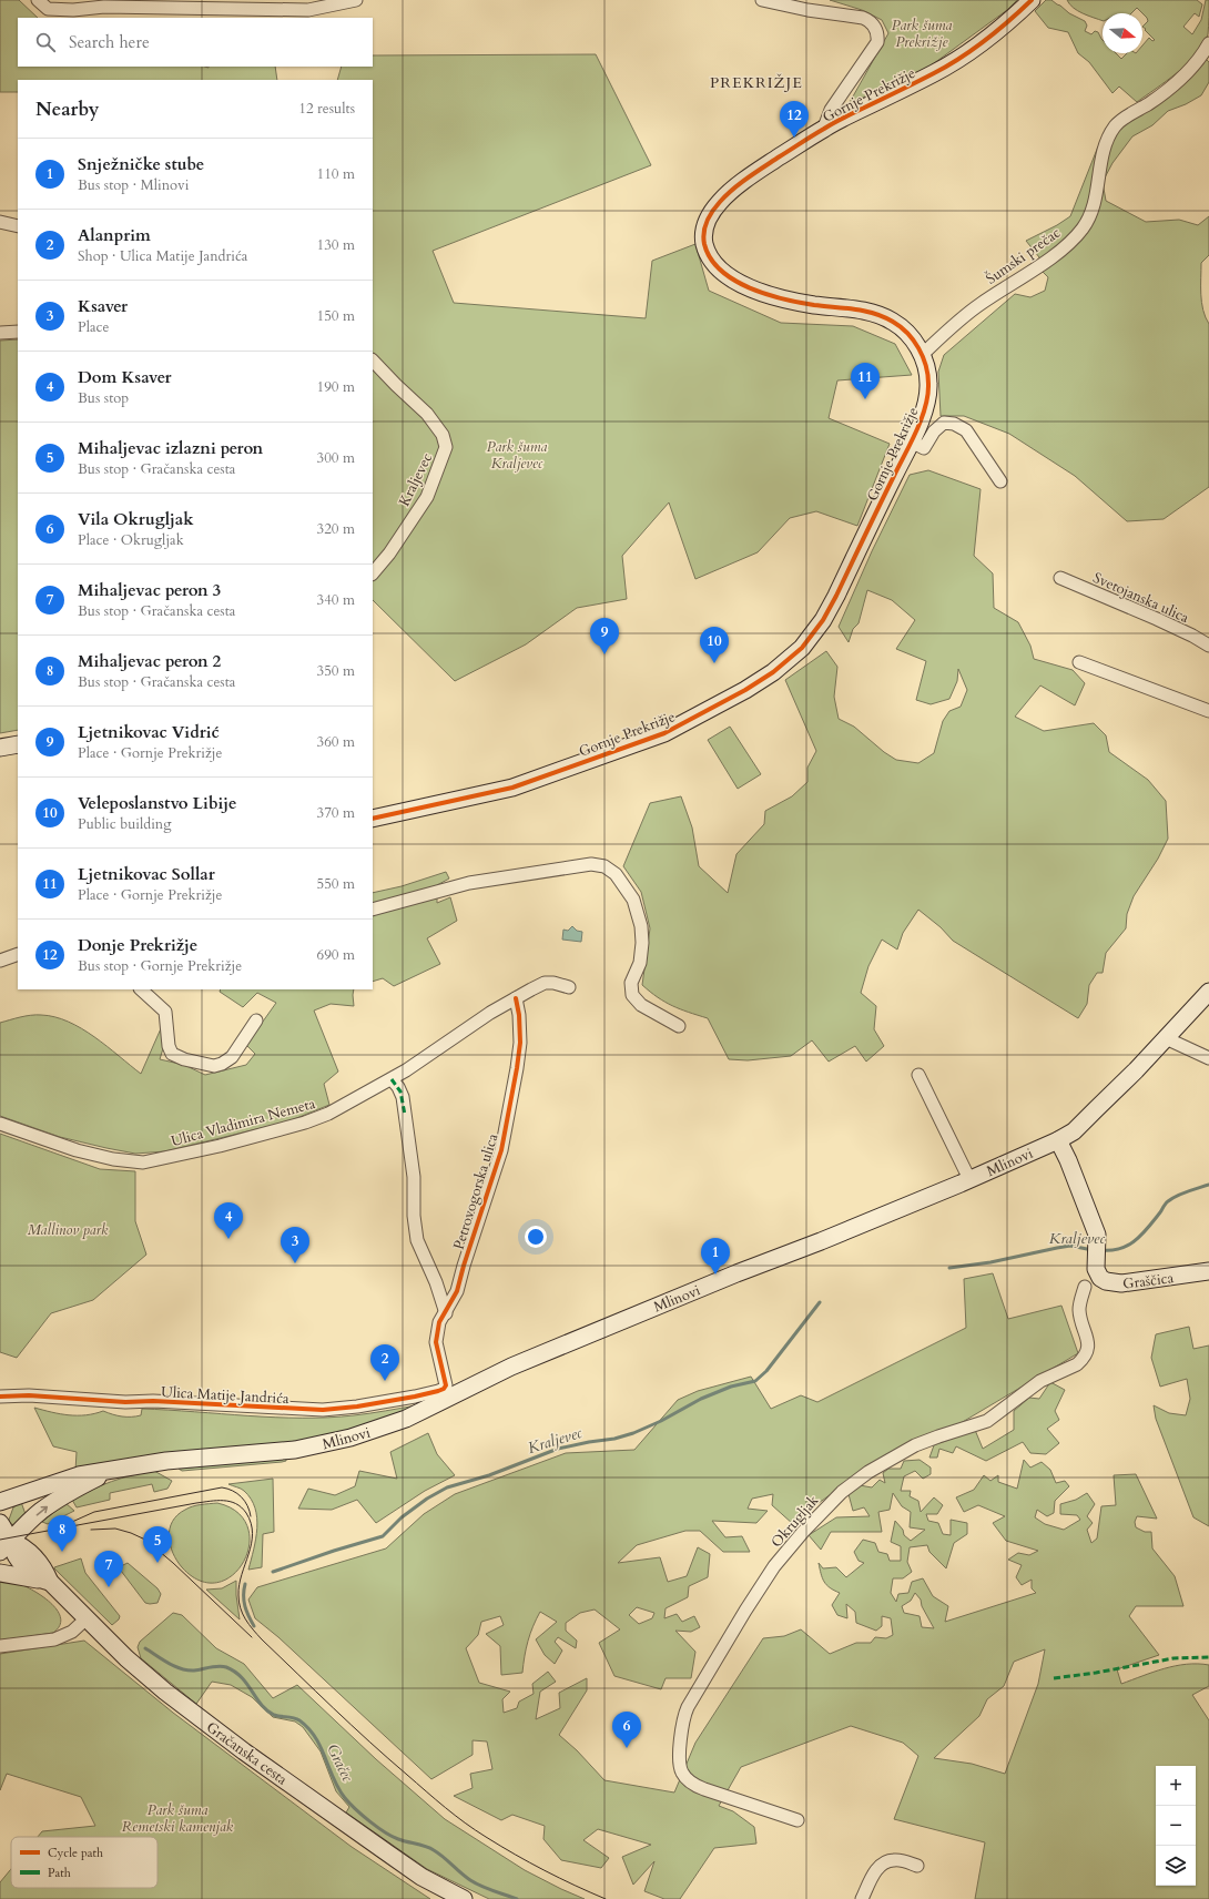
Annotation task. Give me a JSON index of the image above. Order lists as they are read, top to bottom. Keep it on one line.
{"streets":{"main road":["Gornje Prekrižje","Mlinovi","Graščica","Gračanska cesta"],"street":["Šumski prečac","Kraljevec","Svetojanska ulica","Ulica Vladimira Nemeta","Petrovogorska ulica","Ulica Matije Jandrića","Okrugljak"]},"crossings":[["Gornje Prekrižje","Šumski prečac"],["Ulica Vladimira Nemeta","Petrovogorska ulica"],["Mlinovi","Graščica"],["Mlinovi","Gračanska cesta"],["Petrovogorska ulica","Ulica Matije Jandrića"]],"districts":["PREKRIŽJE"],"water":["Kraljevec","Gračec"],"parks":["Park šuma Prekrižje","Park šuma Kraljevec","Mallinov park","Park šuma Remetski kamenjak"],"legend":["Cycle path","Path"],"north":"right","page":{"search":"Search here","heading":["Nearby","12 results"],"pins":["12","11","9","10","4","3","1","2","8","5","7","6"],"list":[{"mark":"1","name":"Snježničke stube","note":"Bus stop · Mlinovi","value":"110 m"},{"mark":"2","name":"Alanprim","note":"Shop · Ulica Matije Jandrića","value":"130 m"},{"mark":"3","name":"Ksaver","note":"Place","value":"150 m"},{"mark":"4","name":"Dom Ksaver","note":"Bus stop","value":"190 m"},{"mark":"5","name":"Mihaljevac izlazni peron","note":"Bus stop · Gračanska cesta","value":"300 m"},{"mark":"6","name":"Vila Okrugljak","note":"Place · Okrugljak","value":"320 m"},{"mark":"7","name":"Mihaljevac peron 3","note":"Bus stop · Gračanska cesta","value":"340 m"},{"mark":"8","name":"Mihaljevac peron 2","note":"Bus stop · Gračanska cesta","value":"350 m"},{"mark":"9","name":"Ljetnikovac Vidrić","note":"Place · Gornje Prekrižje","value":"360 m"},{"mark":"10","name":"Veleposlanstvo Libije","note":"Public building","value":"370 m"},{"mark":"11","name":"Ljetnikovac Sollar","note":"Place · Gornje Prekrižje","value":"550 m"},{"mark":"12","name":"Donje Prekrižje","note":"Bus stop · Gornje Prekrižje","value":"690 m"}],"map_buttons":["+","−"]}}
